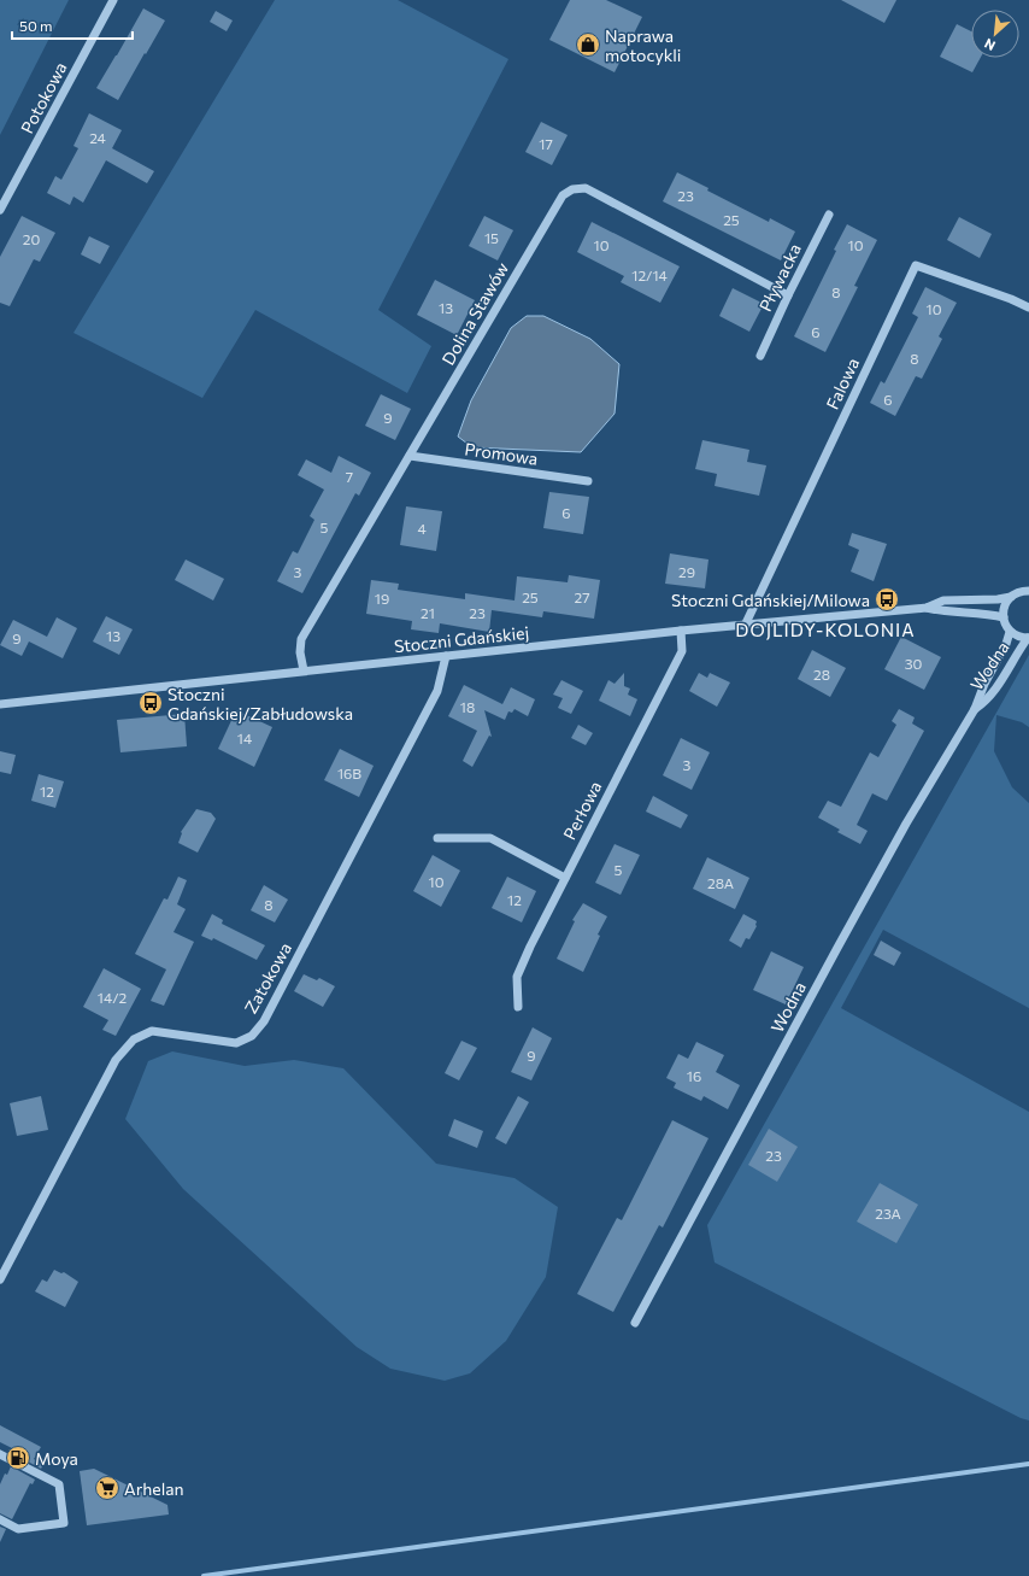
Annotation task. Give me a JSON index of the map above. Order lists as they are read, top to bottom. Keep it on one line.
{"streets":{"street":["Potokowa","Pływacka","Dolina Stawów","Falowa","Promowa","Stoczni Gdańskiej","Wodna","Perłowa","Zatokowa"]},"crossings":[["Pływacka","Dolina Stawów"],["Dolina Stawów","Promowa"],["Dolina Stawów","Stoczni Gdańskiej"],["Falowa","Stoczni Gdańskiej"],["Stoczni Gdańskiej","Perłowa"],["Stoczni Gdańskiej","Zatokowa"]],"districts":["DOJLIDY-KOLONIA"],"places":{"shop":["Naprawa motocykli"],"bus stop":["Stoczni Gdańskiej/Milowa","Stoczni Gdańskiej/Zabłudowska"],"fuel station":["Moya"],"supermarket":["Arhelan"]},"house_numbers":["24","17","23","25","15","20","10","10","12/14","8","13","10","6","8","6","9","7","6","5","4","3","29","25","27","19","21","23","13","9","30","28","18","14","3","16B","12","5","10","28A","12","8","14/2","9","16","23","23A"],"scale_bar":"50 m","north":"bottom left"}
